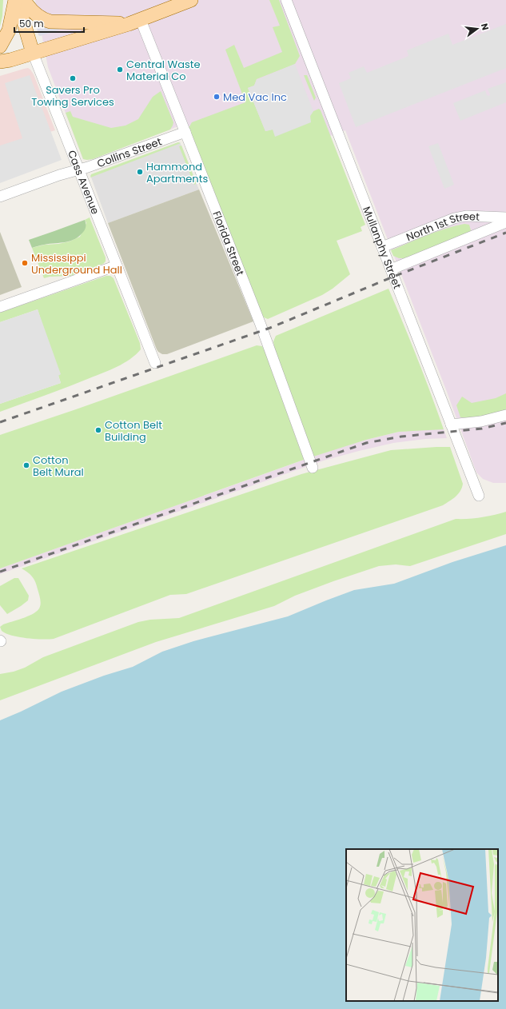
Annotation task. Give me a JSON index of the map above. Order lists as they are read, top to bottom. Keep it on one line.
{"streets":{"main road":["Cass Avenue"],"street":["Collins Street","North 1st Street","Florida Street","Mullanphy Street"]},"crossings":[["Collins Street","Cass Avenue"],["Collins Street","Florida Street"],["North 1st Street","Mullanphy Street"]],"places":["Central Waste Material Co","Savers Pro Towing Services","Med Vac Inc","Hammond Apartments","Mississippi Underground Hall","Cotton Belt Building","Cotton Belt Mural"],"scale_bar":"50 m","north":"right"}
